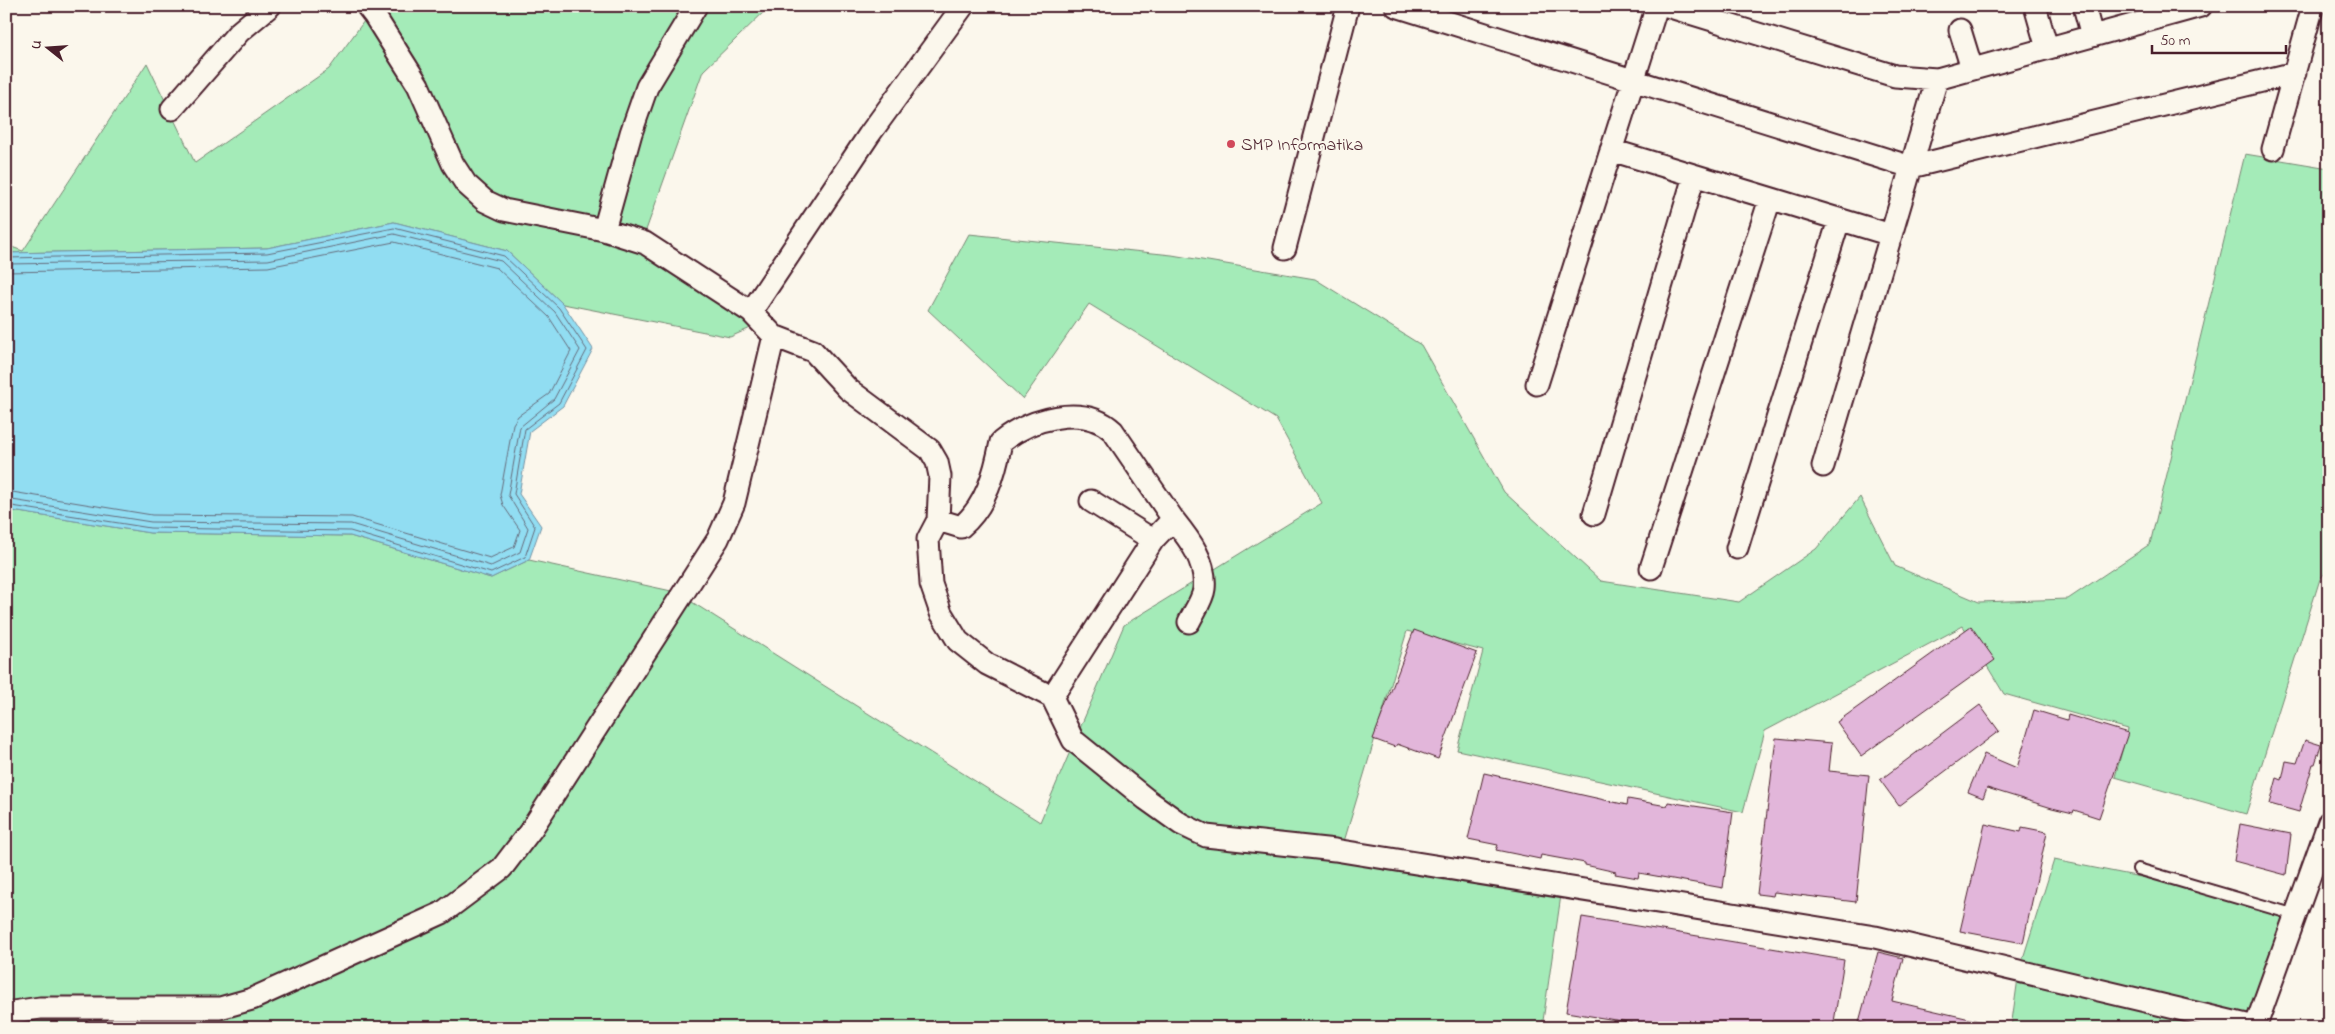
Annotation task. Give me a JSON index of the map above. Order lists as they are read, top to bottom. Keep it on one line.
{"places":["SMP Informatika"],"scale_bar":"50 m","north":"left"}
